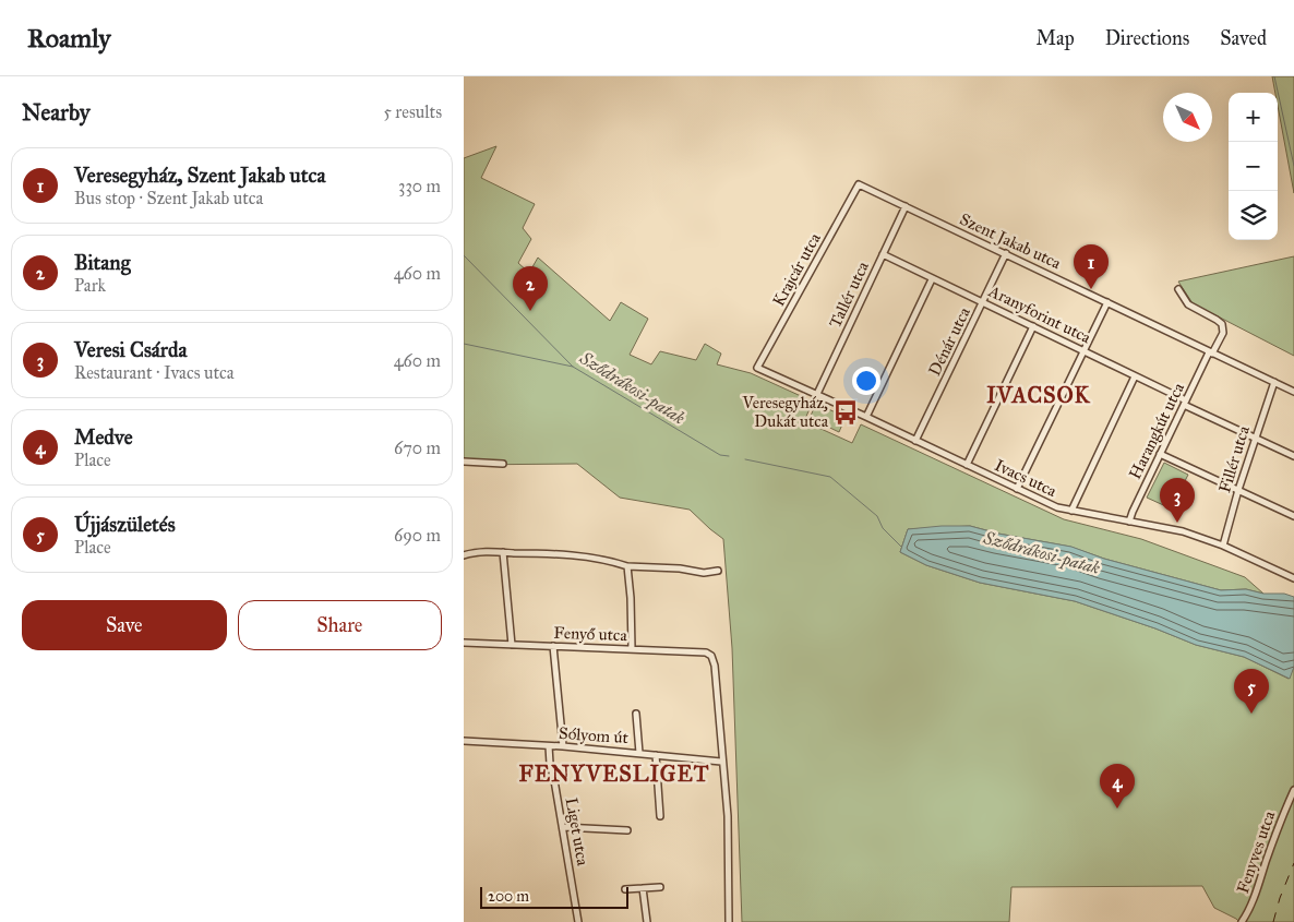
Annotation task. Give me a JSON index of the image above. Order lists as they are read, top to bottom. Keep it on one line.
{"streets":{"street":["Szent Jakab utca","Krajcár utca","Tallér utca","Aranyforint utca","Dénár utca","Harangkút utca","Fillér utca","Ivacs utca","Fenyő utca","Sólyom út","Liget utca","Fenyves utca"]},"crossings":[["Szent Jakab utca","Krajcár utca"],["Szent Jakab utca","Tallér utca"],["Szent Jakab utca","Dénár utca"],["Szent Jakab utca","Harangkút utca"],["Szent Jakab utca","Fillér utca"],["Krajcár utca","Ivacs utca"],["Tallér utca","Aranyforint utca"],["Tallér utca","Ivacs utca"],["Aranyforint utca","Dénár utca"],["Aranyforint utca","Harangkút utca"],["Aranyforint utca","Fillér utca"],["Dénár utca","Ivacs utca"],["Harangkút utca","Ivacs utca"],["Fillér utca","Ivacs utca"],["Fenyő utca","Sólyom út"],["Sólyom út","Liget utca"]],"districts":["IVACSOK","FENYVESLIGET"],"water":["Sződrákosi-patak"],"places":{"bus stop":["Veresegyház, Dukát utca"]},"scale_bar":"200 m","north":"bottom right","page":{"header":"Roamly","nav":["Map","Directions","Saved"],"heading":["Nearby","5 results"],"map_buttons":["+","−"],"list":[{"mark":"1","name":"Veresegyház, Szent Jakab utca","note":"Bus stop · Szent Jakab utca","value":"330 m"},{"mark":"2","name":"Bitang","note":"Park","value":"460 m"},{"mark":"3","name":"Veresi Csárda","note":"Restaurant · Ivacs utca","value":"460 m"},{"mark":"4","name":"Medve","note":"Place","value":"670 m"},{"mark":"5","name":"Újjászületés","note":"Place","value":"690 m"}],"pins":["1","2","3","5","4"],"buttons":["Save","Share"],"scale":"200 m"}}
